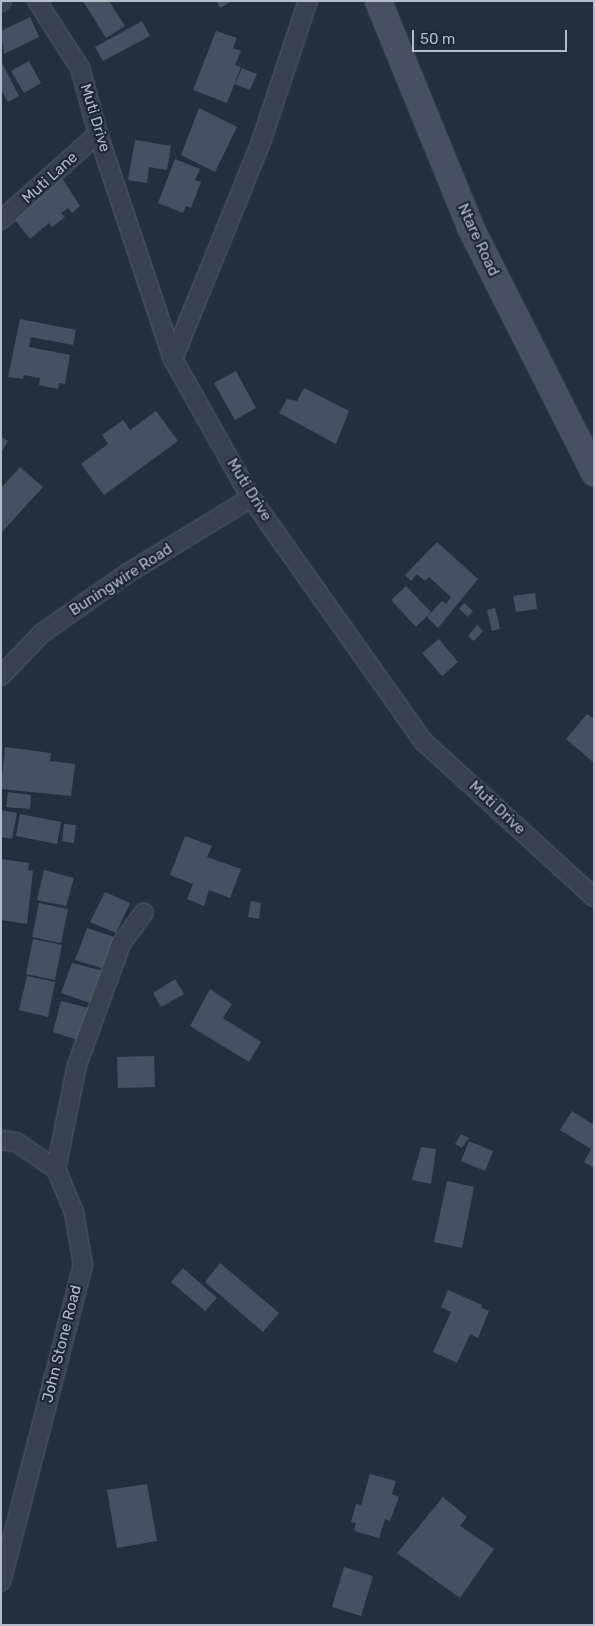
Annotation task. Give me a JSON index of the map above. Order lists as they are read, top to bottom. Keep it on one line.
{"streets":{"main road":["Ntare Road"],"street":["Muti Drive","Muti Lane","Buningwire Road","John Stone Road"]},"crossings":[["Muti Drive","Muti Lane"],["Muti Drive","Buningwire Road"]],"scale_bar":"50 m"}
